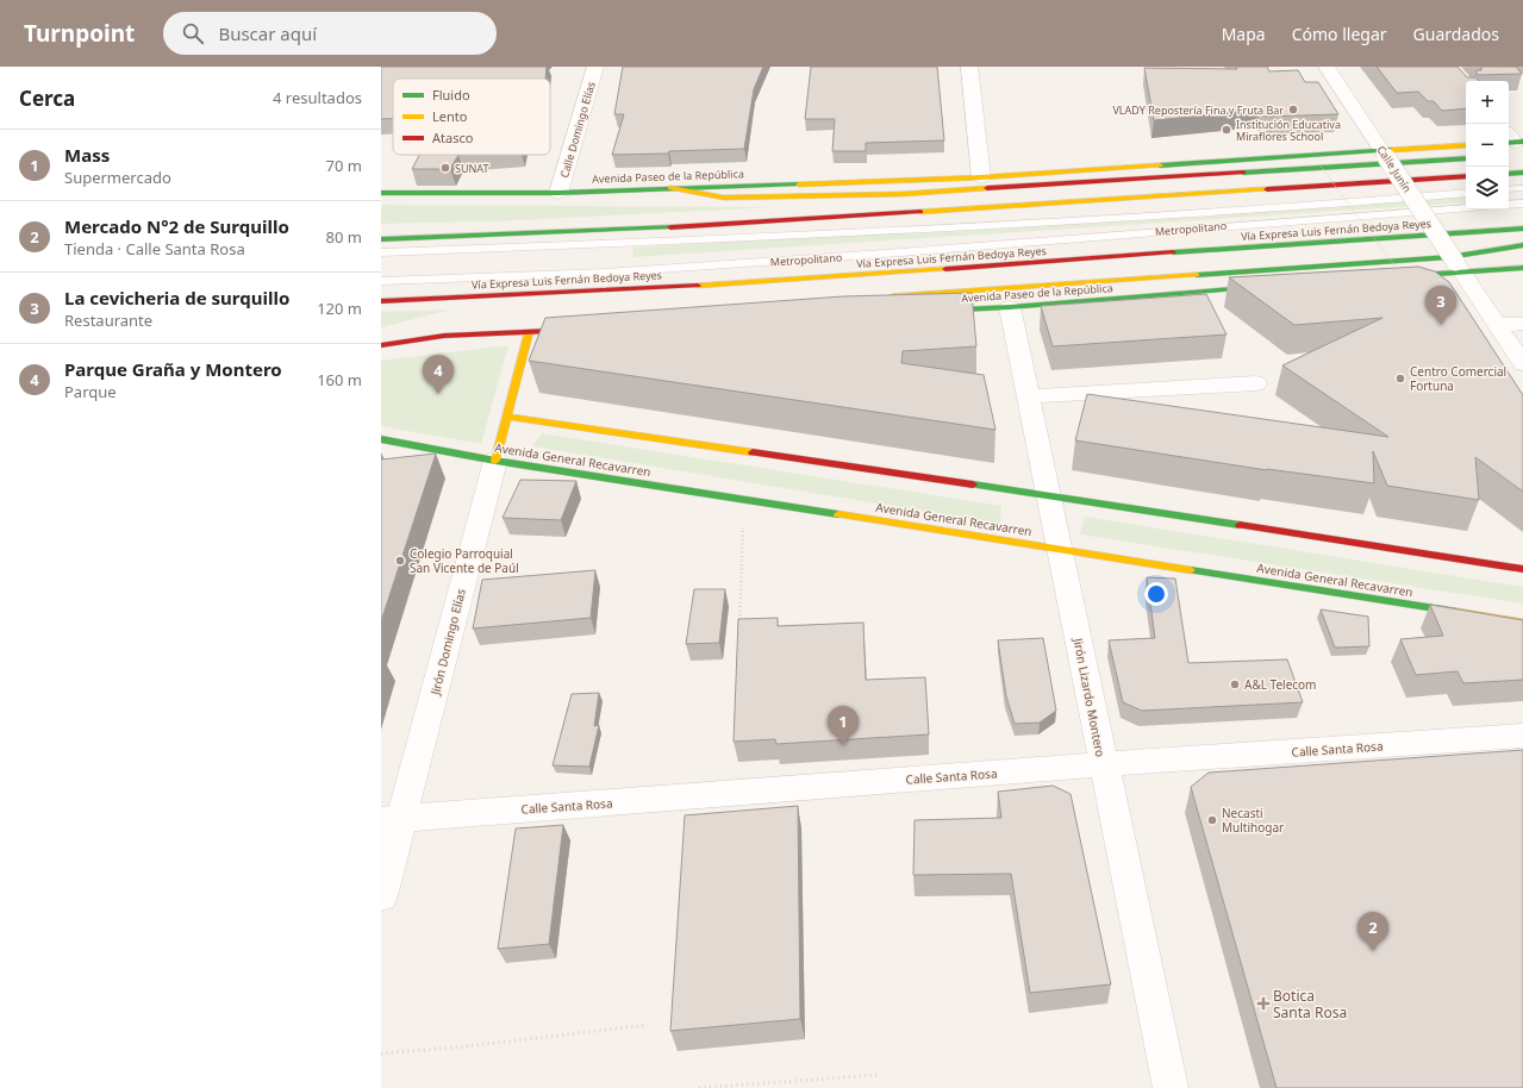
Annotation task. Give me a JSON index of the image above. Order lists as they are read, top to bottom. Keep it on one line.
{"streets":{"main road":["Avenida Paseo de la República","Vía Expresa Luis Fernán Bedoya Reyes","Avenida General Recavarren","Jirón Domingo Elías"],"street":["Calle Domingo Elías","Calle Junín","Jirón Lizardo Montero","Calle Santa Rosa"],"lane":["Metropolitano"]},"crossings":[["Calle Domingo Elías","Avenida Paseo de la República"],["Calle Junín","Avenida Paseo de la República"],["Avenida Paseo de la República","Jirón Lizardo Montero"],["Avenida General Recavarren","Jirón Domingo Elías"],["Avenida General Recavarren","Jirón Lizardo Montero"],["Jirón Domingo Elías","Calle Santa Rosa"],["Jirón Lizardo Montero","Calle Santa Rosa"]],"places":{"other":["VLADY Repostería Fina y Fruta Bar","Institución Educativa Miraflores School","SUNAT","Centro Comercial Fortuna","Colegio Parroquial San Vicente de Paúl","A&L Telecom","Necasti Multihogar"],"health":["Botica Santa Rosa"]},"legend":["Fluido","Lento","Atasco"],"page":{"header":"Turnpoint","search":"Buscar aquí","nav":["Mapa","Cómo llegar","Guardados"],"heading":["Cerca","4 resultados"],"map_buttons":["+","−"],"list":[{"mark":"1","name":"Mass","note":"Supermercado","value":"70 m"},{"mark":"2","name":"Mercado N°2 de Surquillo","note":"Tienda · Calle Santa Rosa","value":"80 m"},{"mark":"3","name":"La cevicheria de surquillo","note":"Restaurante","value":"120 m"},{"mark":"4","name":"Parque Graña y Montero","note":"Parque","value":"160 m"}],"pins":["3","4","1","2"]}}
